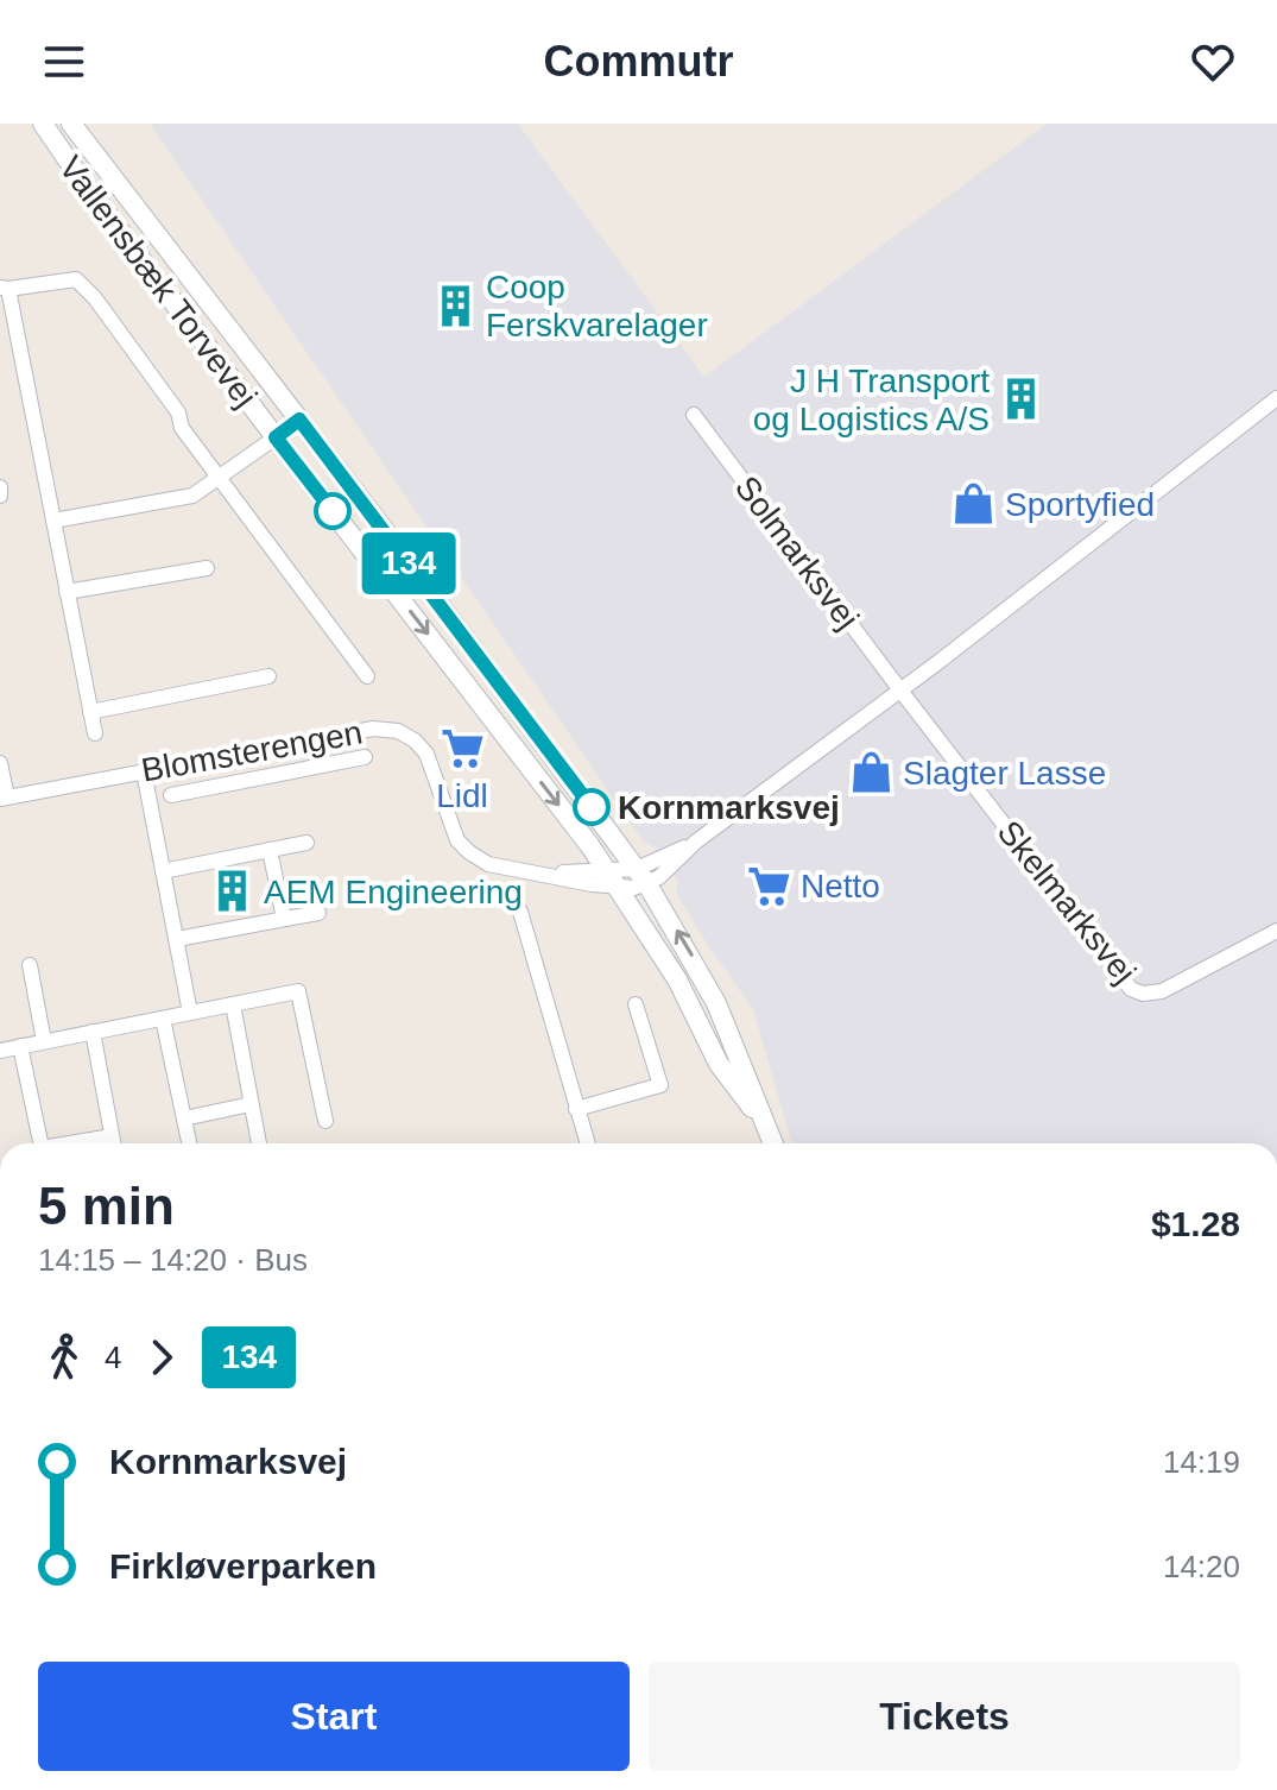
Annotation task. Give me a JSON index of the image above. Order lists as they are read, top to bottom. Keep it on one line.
{"streets":{"street":["Vallensbæk Torvevej","Solmarksvej","Blomsterengen","Skelmarksvej"]},"crossings":[["Vallensbæk Torvevej","Blomsterengen"],["Solmarksvej","Skelmarksvej"]],"places":{"building":["Coop Ferskvarelager","J H Transport og Logistics A/S","AEM Engineering"],"shop":["Sportyfied","Slagter Lasse"],"supermarket":["Lidl","Netto"],"other":["Kornmarksvej"]},"lines":["bus line 134"],"page":{"header":"Commutr","on_map":"134","heading":["5 min","14:15 – 14:20 · Bus","$1.28"],"legs":["4","134"],"list":[{"name":"Kornmarksvej","value":"14:19"},{"name":"Firkløverparken","value":"14:20"}],"buttons":["Start","Tickets"]}}
